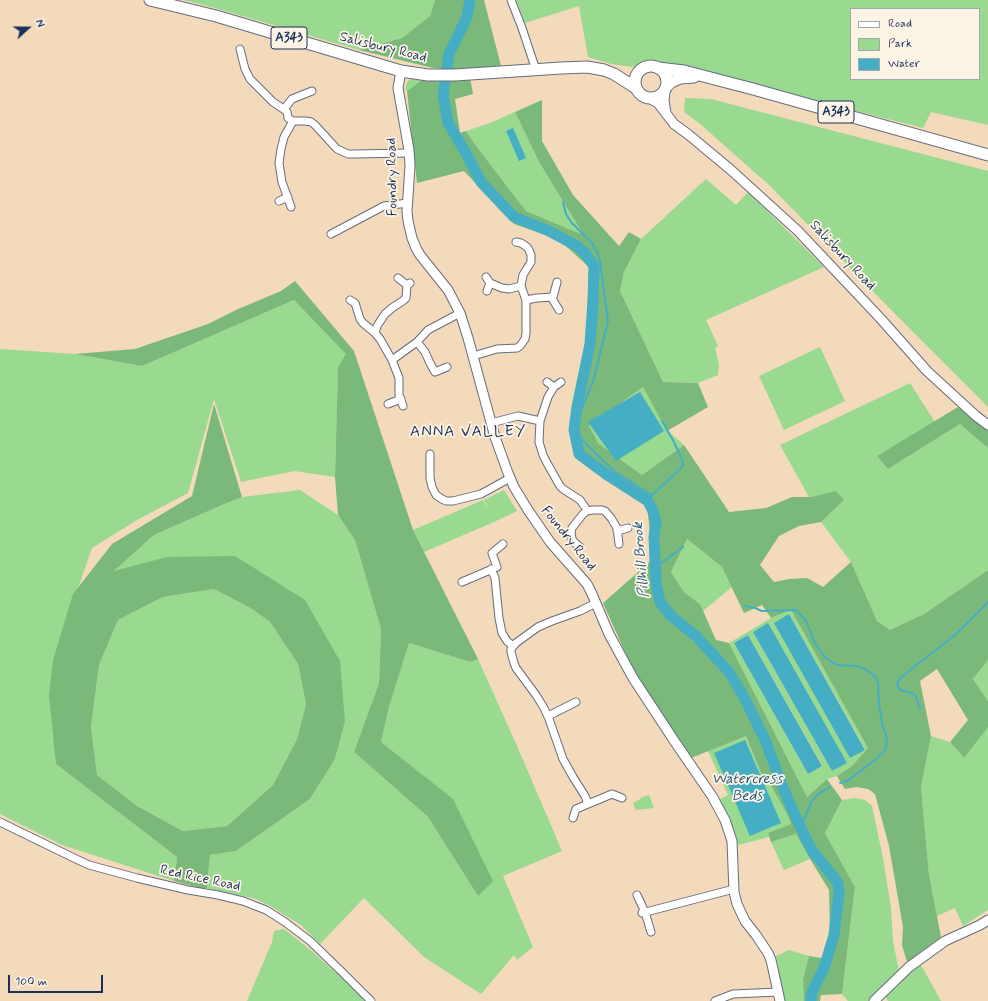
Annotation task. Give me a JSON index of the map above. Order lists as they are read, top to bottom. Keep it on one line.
{"streets":{"main road":["A343","Salisbury Road"],"street":["Foundry Road","Red Rice Road"]},"crossings":[["A343","Salisbury Road"],["Salisbury Road","Foundry Road"]],"districts":["ANNA VALLEY"],"water":["Pillhill Brook","Watercress Beds"],"legend":["Road","Park","Water"],"scale_bar":"100 m","north":"right"}
